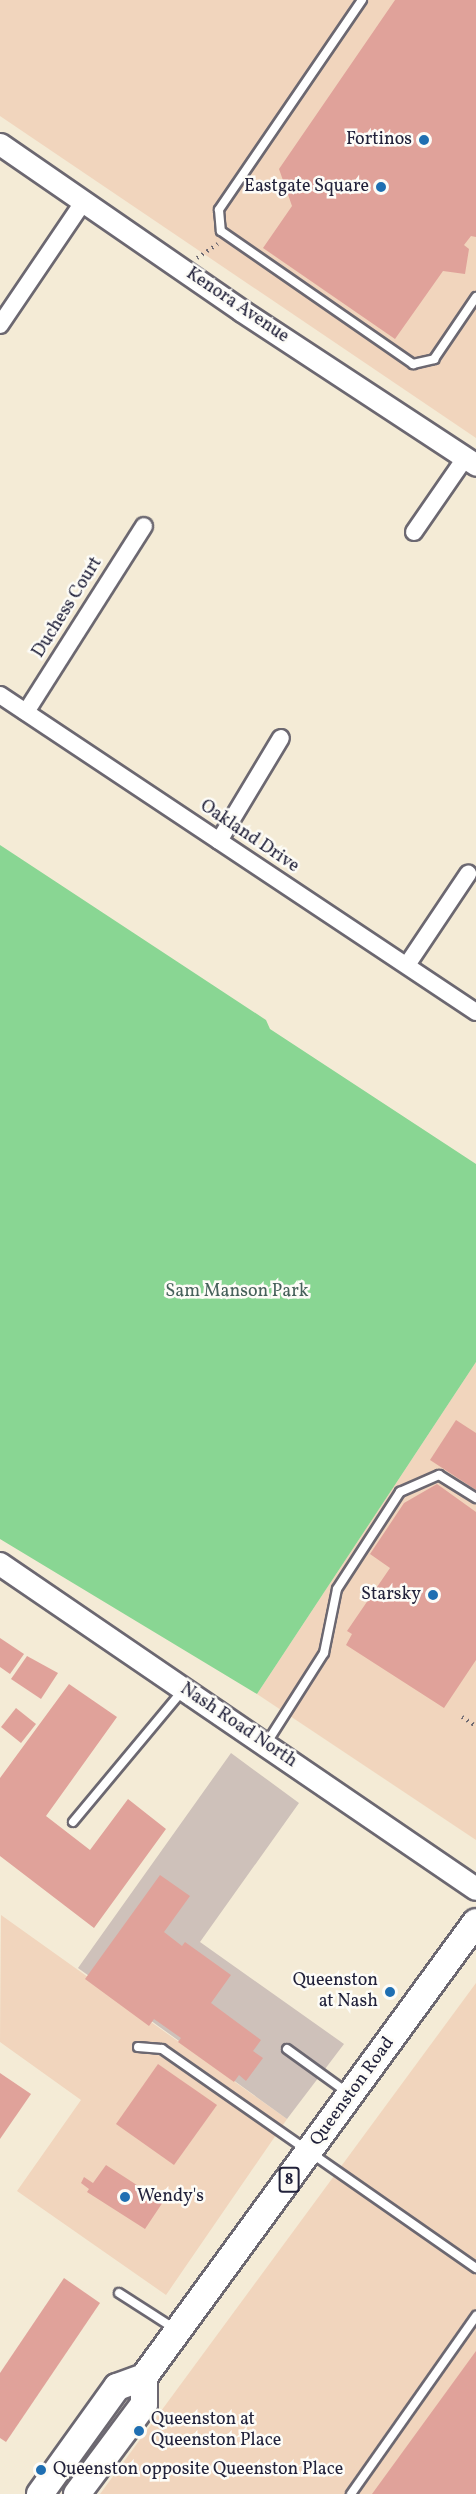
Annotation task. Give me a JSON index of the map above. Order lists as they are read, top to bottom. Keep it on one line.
{"streets":{"main road":["Nash Road North","Queenston Road","8"],"street":["Kenora Avenue","Duchess Court","Oakland Drive"]},"crossings":[["Duchess Court","Oakland Drive"]],"parks":["Sam Manson Park"],"places":["Fortinos","Eastgate Square","Starsky","Queenston at Nash","Wendy's","Queenston at Queenston Place","Queenston opposite Queenston Place"]}
